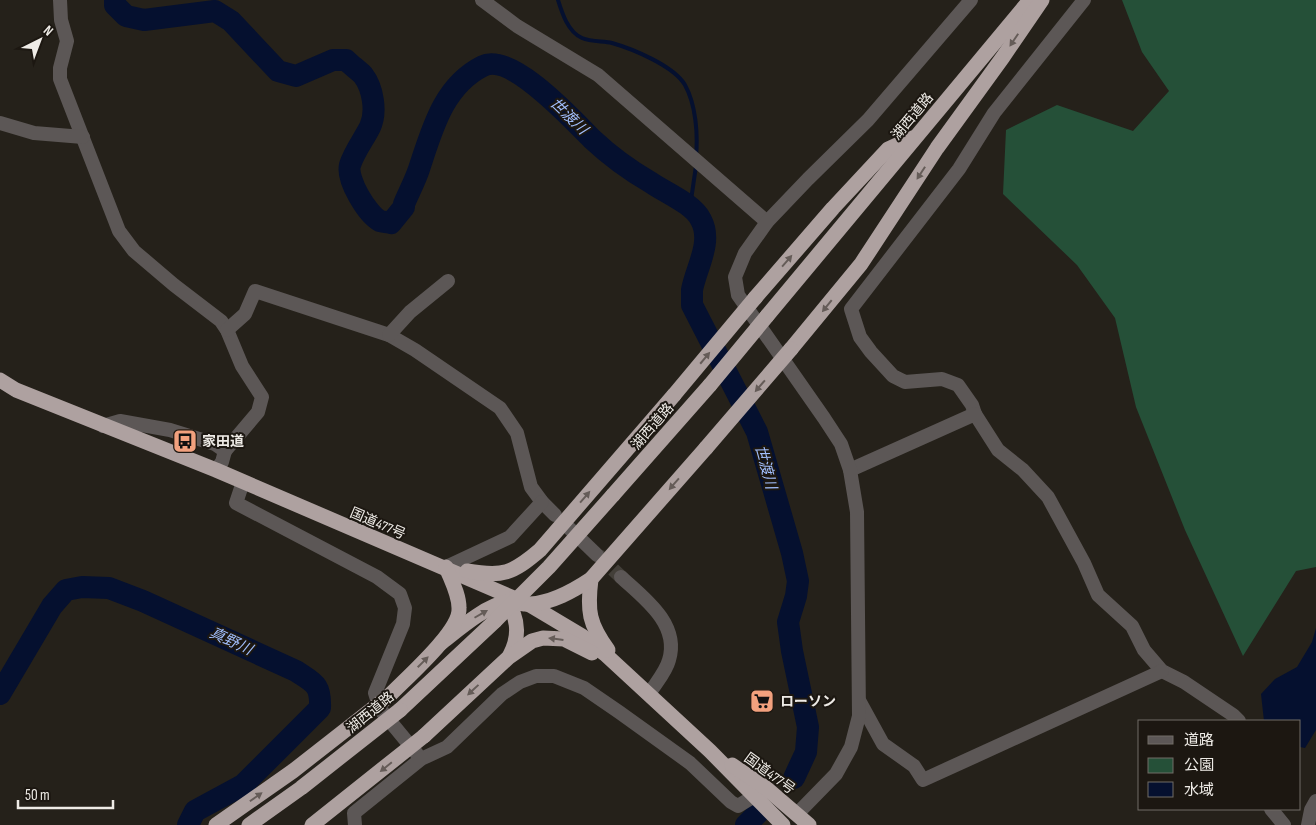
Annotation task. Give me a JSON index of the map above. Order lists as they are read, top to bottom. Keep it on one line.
{"streets":{"highway":["湖西道路","国道477号"]},"water":["世渡川","真野川"],"places":{"bus stop":["家田道"],"supermarket":["ローソン"]},"legend":["道路","公園","水域"],"scale_bar":"50 m","north":"top right"}
